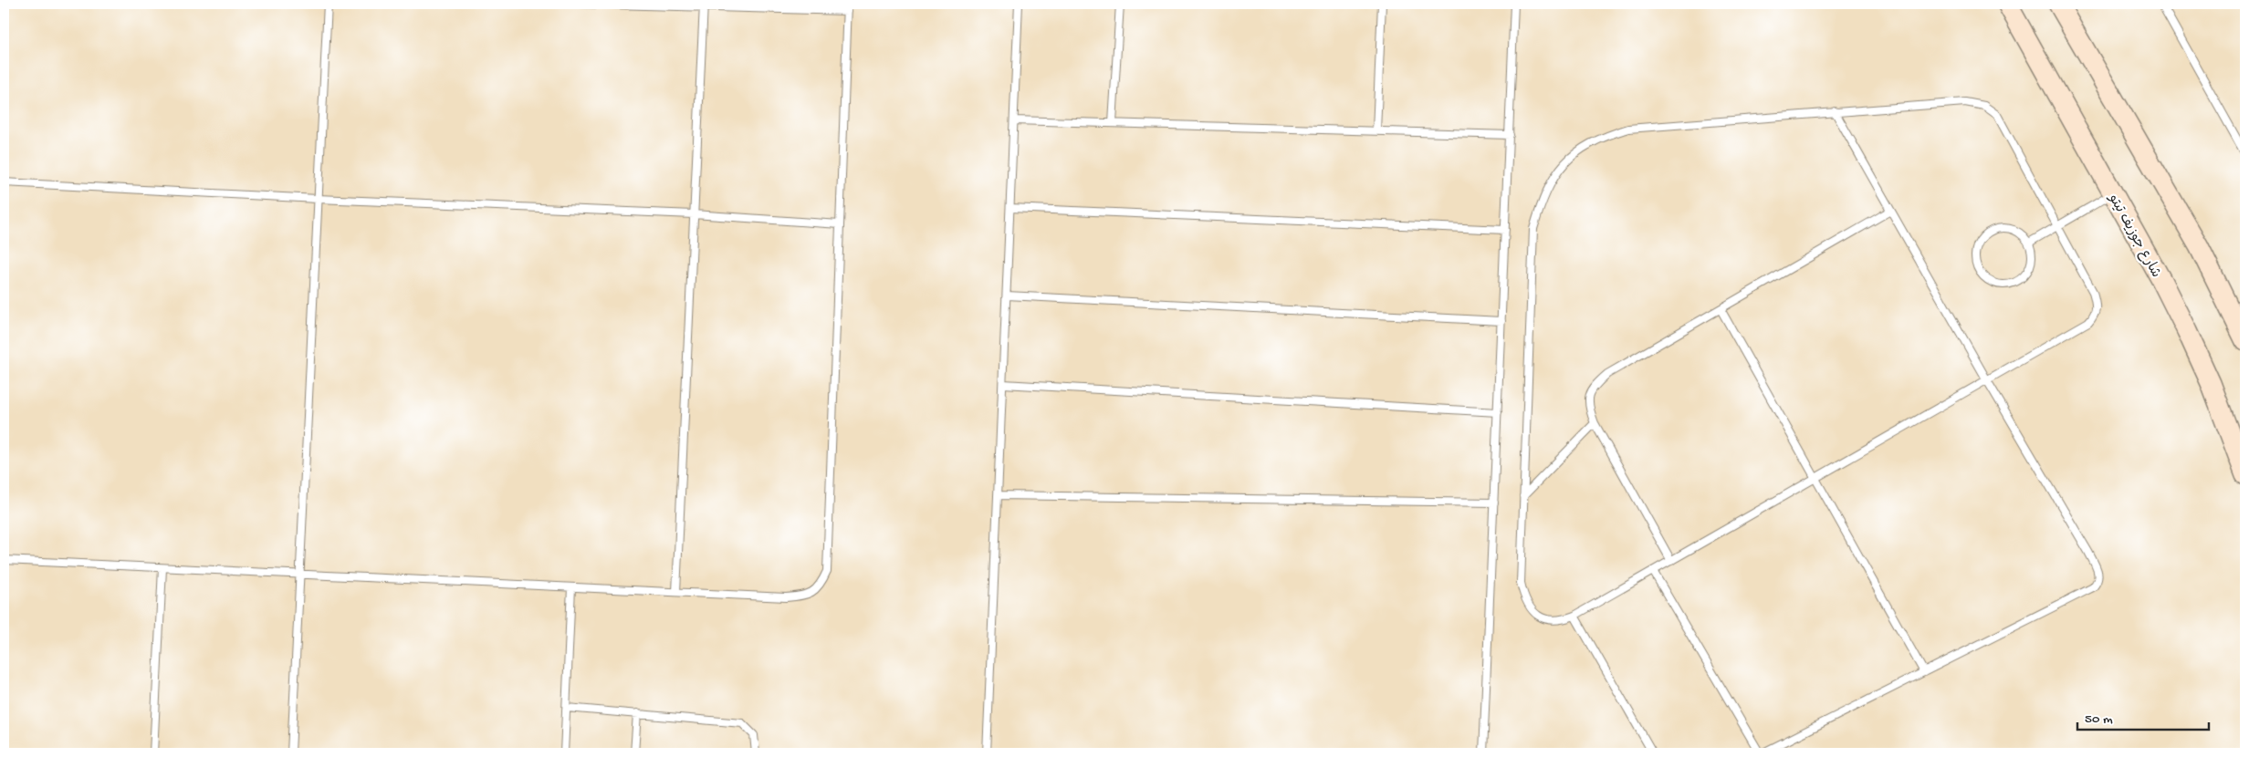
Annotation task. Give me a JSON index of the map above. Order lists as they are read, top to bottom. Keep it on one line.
{"streets":{"main road":["شارع جوزيف تيتو"]},"scale_bar":"50 m"}
